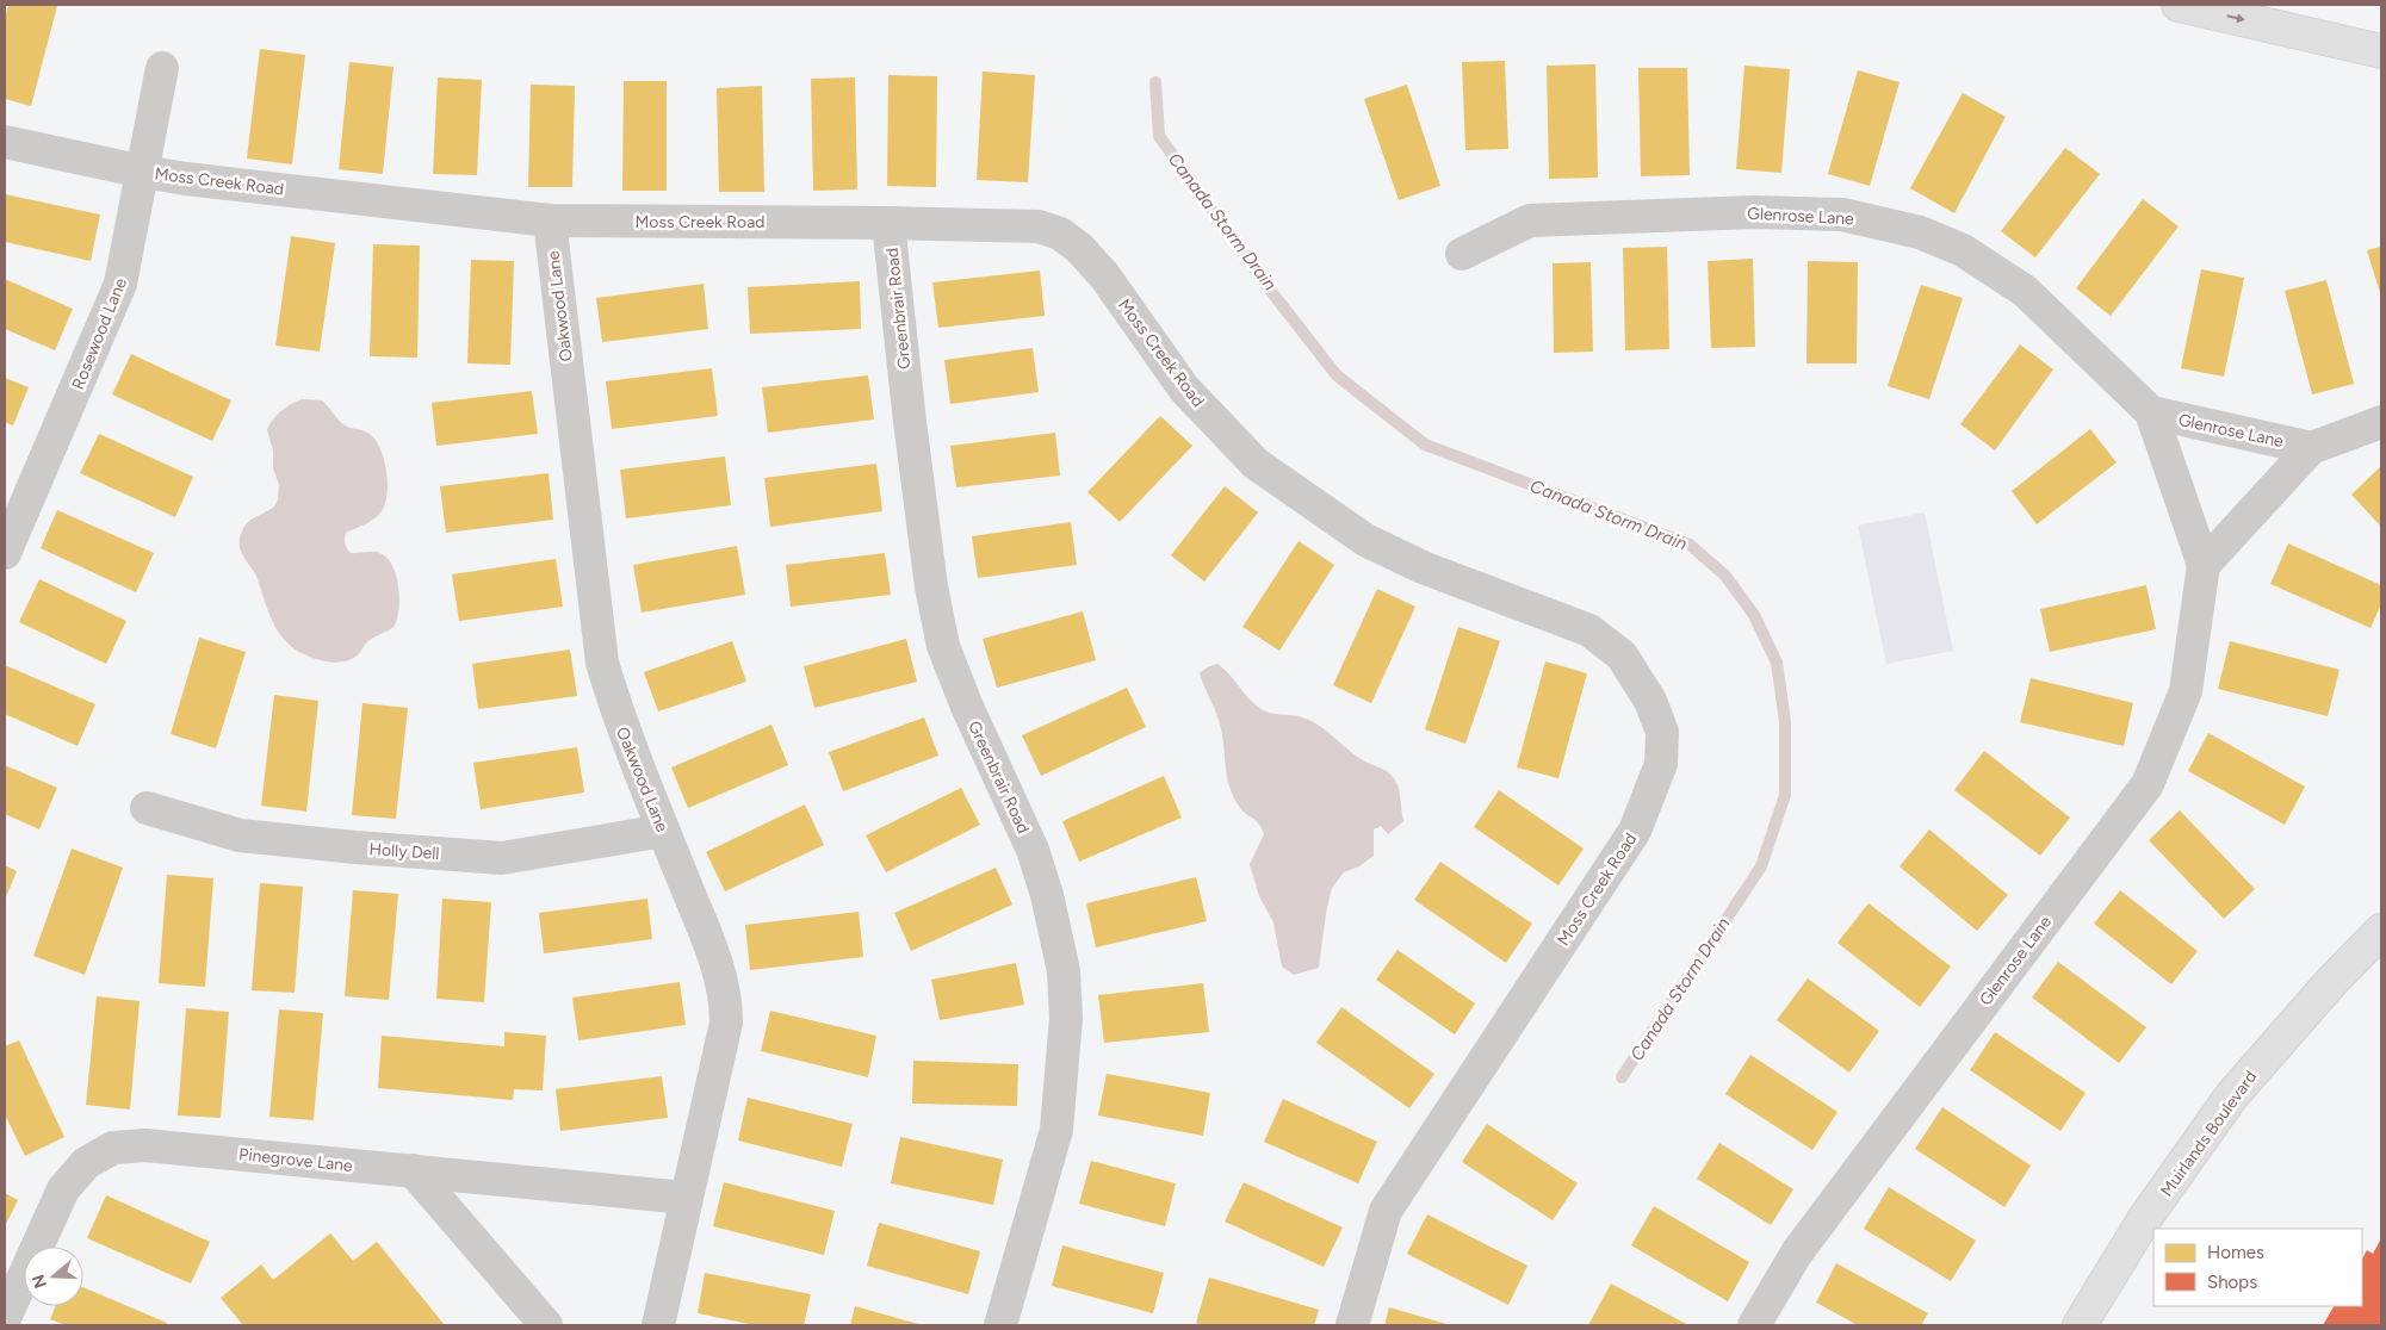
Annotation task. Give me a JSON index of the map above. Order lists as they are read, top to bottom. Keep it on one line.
{"streets":{"main road":["Muirlands Boulevard"],"street":["Moss Creek Road","Glenrose Lane","Oakwood Lane","Greenbrair Road","Rosewood Lane","Holly Dell","Pinegrove Lane"]},"crossings":[["Moss Creek Road","Oakwood Lane"],["Moss Creek Road","Greenbrair Road"],["Moss Creek Road","Rosewood Lane"],["Oakwood Lane","Holly Dell"],["Oakwood Lane","Pinegrove Lane"]],"water":["Canada Storm Drain"],"legend":["Homes","Shops"],"north":"left"}
